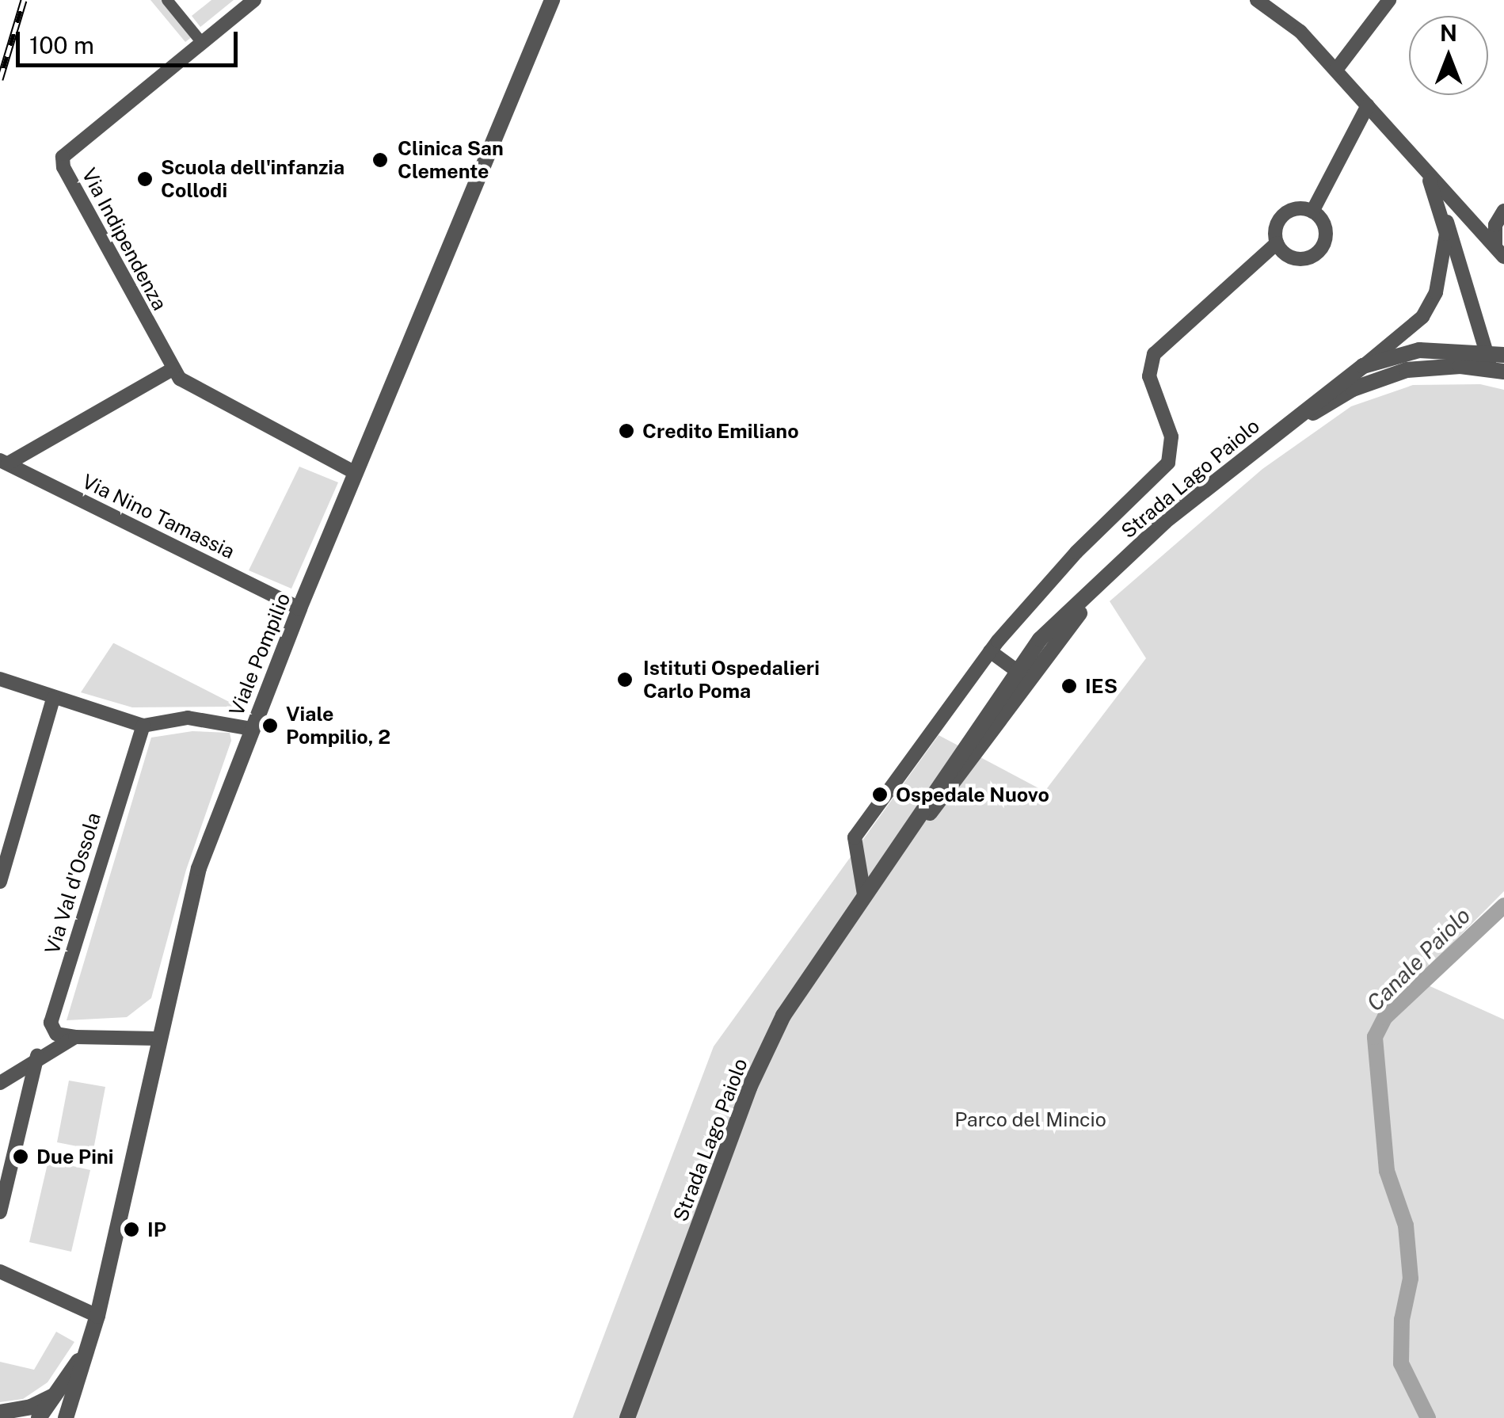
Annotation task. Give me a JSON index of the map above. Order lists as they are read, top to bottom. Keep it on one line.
{"streets":{"street":["Via Indipendenza","Strada Lago Paiolo","Via Nino Tamassia","Viale Pompilio","Via Val d'Ossola"]},"crossings":[["Via Indipendenza","Viale Pompilio"],["Via Nino Tamassia","Viale Pompilio"]],"water":["Canale Paiolo"],"parks":["Parco del Mincio"],"places":["Clinica San Clemente","Scuola dell'infanzia Collodi","Credito Emiliano","Istituti Ospedalieri Carlo Poma","IES","Viale Pompilio, 2","Ospedale Nuovo","Due Pini","IP"],"scale_bar":"100 m","north":"top"}
